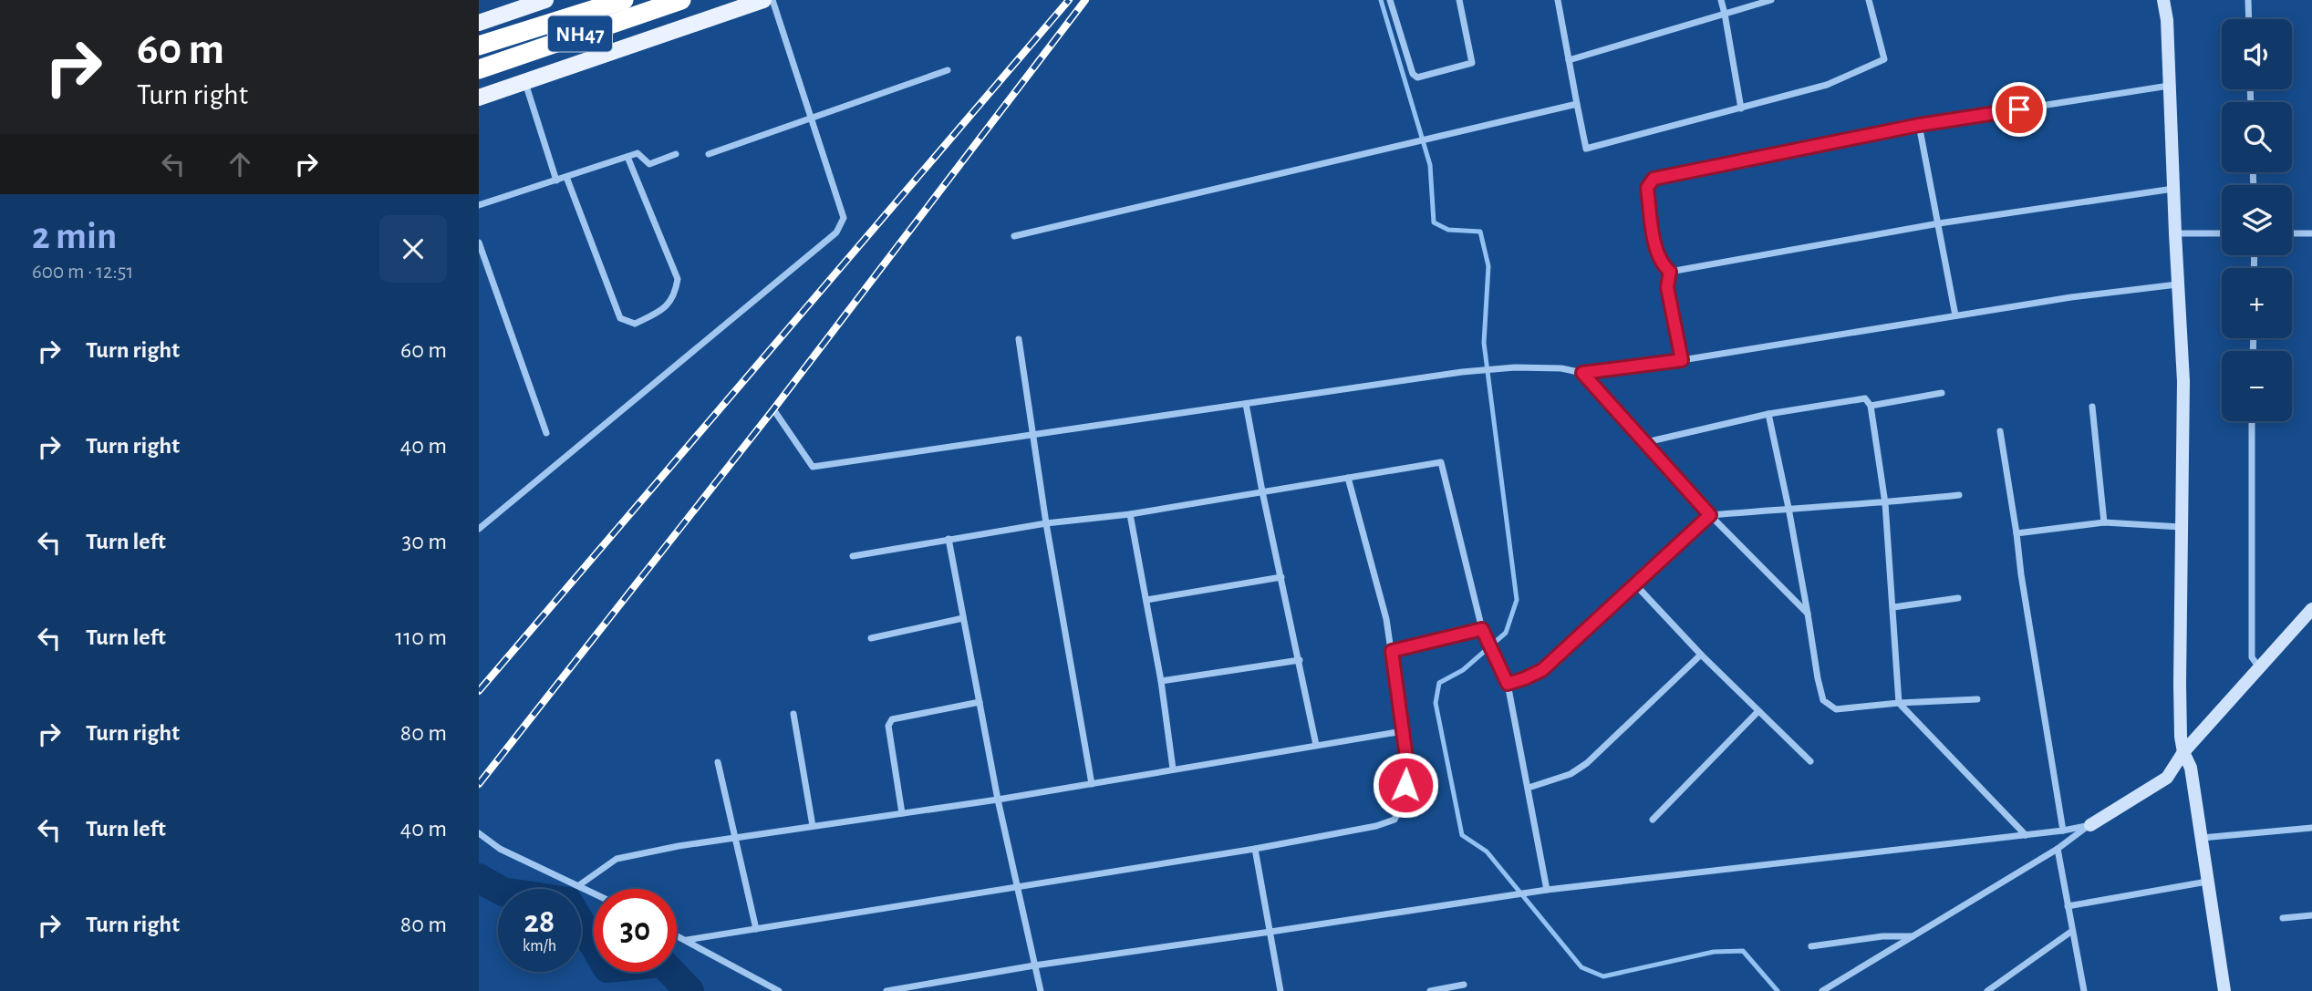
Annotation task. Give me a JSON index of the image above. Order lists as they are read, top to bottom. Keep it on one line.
{"streets":{"highway":["NH47"]},"page":{"turn":["60 m","Turn right"],"map_buttons":["+","−"],"heading":["2 min","600 m · 12:51"],"list":[{"name":"Turn right","value":"60 m"},{"name":"Turn right","value":"40 m"},{"name":"Turn left","value":"30 m"},{"name":"Turn left","value":"110 m"},{"name":"Turn right","value":"80 m"},{"name":"Turn left","value":"40 m"},{"name":"Turn right","value":"80 m"}],"speed":"28 km/h","limit":"30"}}
